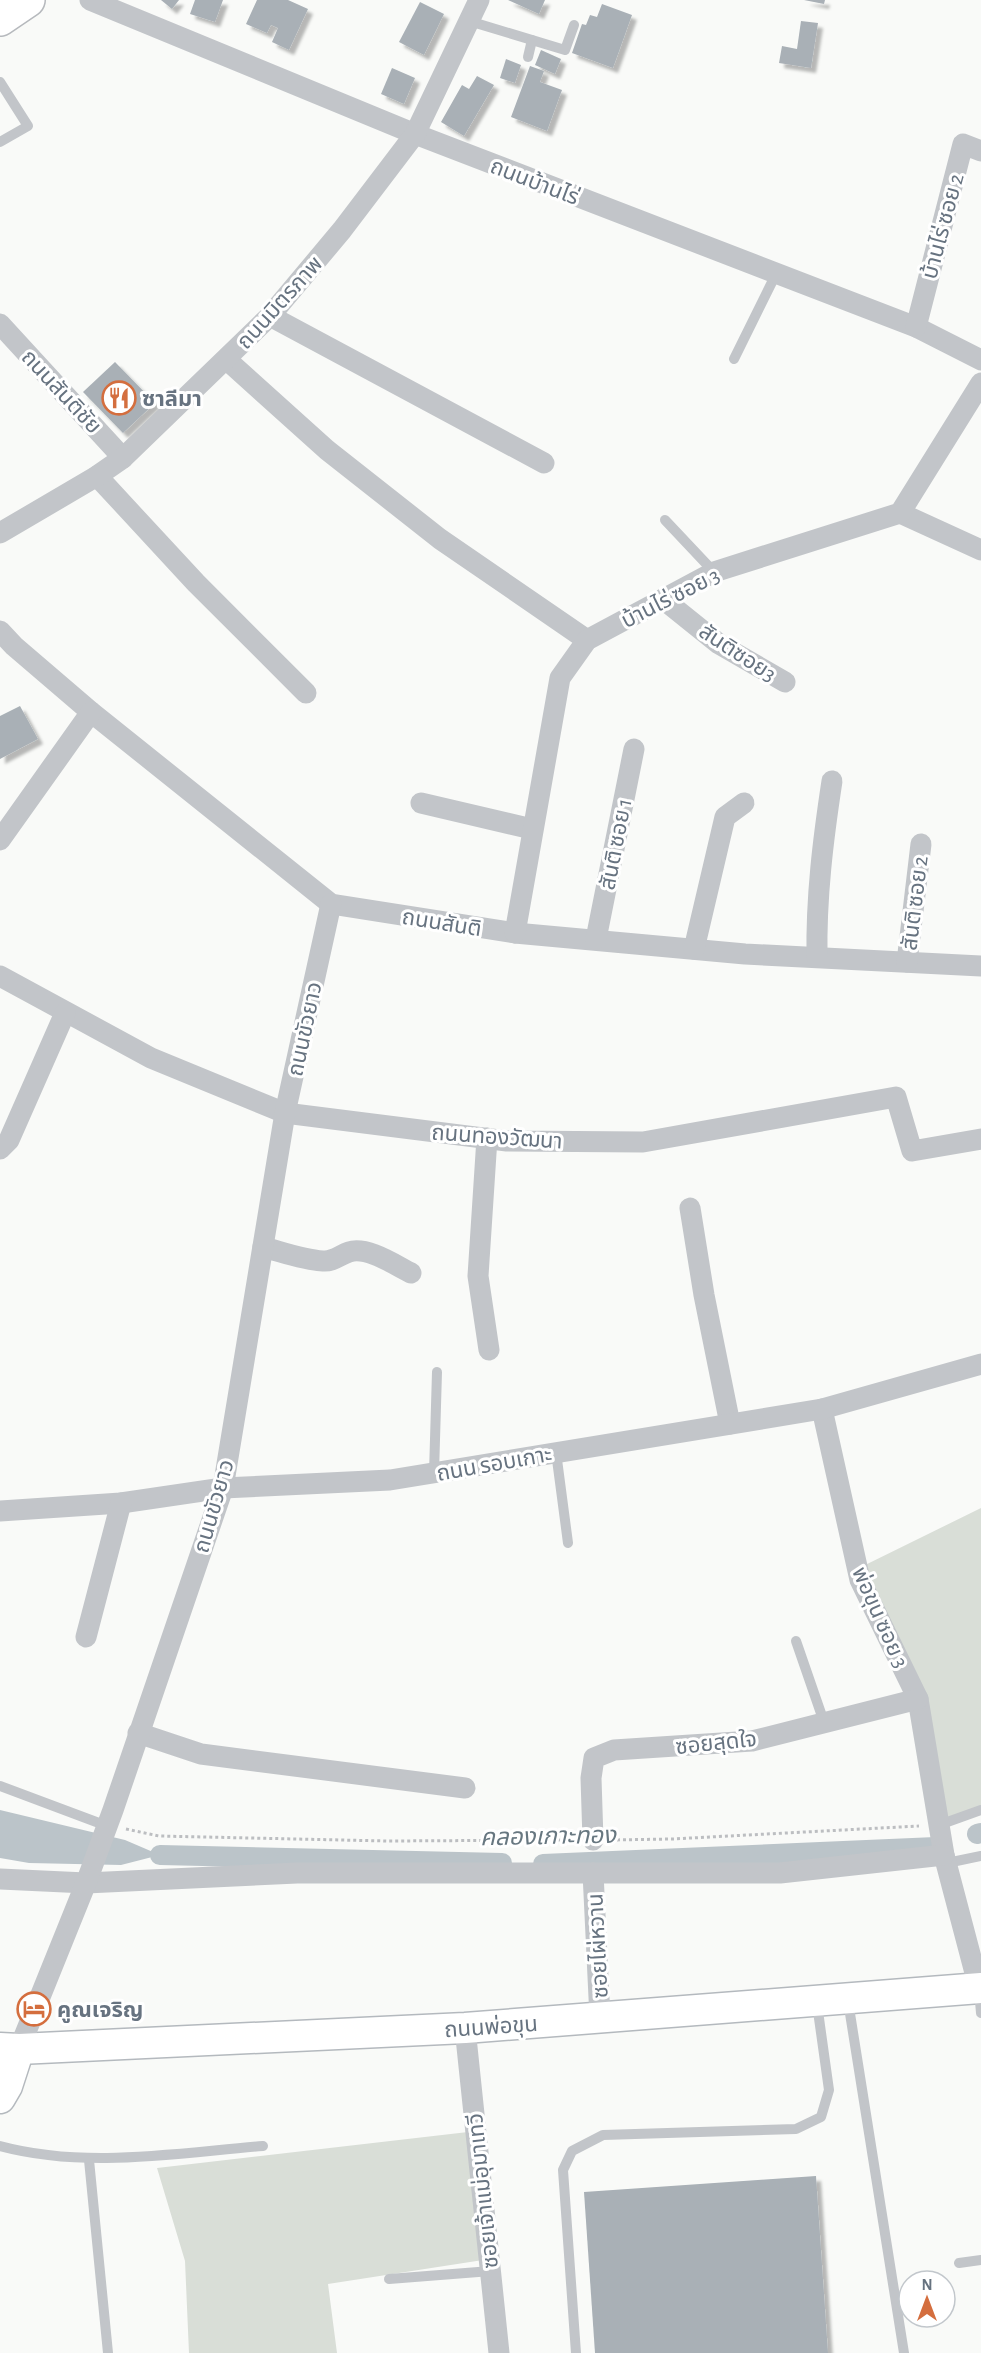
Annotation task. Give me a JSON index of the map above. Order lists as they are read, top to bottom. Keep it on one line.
{"streets":{"main road":["ถนนพ่อขุน"],"street":["ถนนบ้านไร่","บ้านไร่ ซอย 2","ถนนมิตรภาพ","ถนนสันติชัย","บ้านไร่ ซอย 3","สันติซอย3","สันติ ซอย 1","สันติ ซอย 2","ถนนสันติ","ถนนขัวยาว","ถนนทองวัฒนา","ถนน รอบเกาะ","พ่อขุน ซอย 3","ซอยสุดใจ","ซอยไผ่หวาน","ซอยเจ้าแม่อุมาเทวี"]},"crossings":[["ถนนบ้านไร่","บ้านไร่ ซอย 2"],["ถนนบ้านไร่","ถนนมิตรภาพ"],["ถนนมิตรภาพ","ถนนสันติชัย"],["บ้านไร่ ซอย 3","สันติซอย3"],["บ้านไร่ ซอย 3","ถนนสันติ"],["สันติ ซอย 1","ถนนสันติ"],["สันติ ซอย 2","ถนนสันติ"],["ถนนสันติ","ถนนขัวยาว"],["ถนนขัวยาว","ถนนทองวัฒนา"],["ถนนขัวยาว","ถนน รอบเกาะ"],["ถนนขัวยาว","ถนนพ่อขุน"],["ถนน รอบเกาะ","พ่อขุน ซอย 3"],["พ่อขุน ซอย 3","ซอยสุดใจ"],["ซอยไผ่หวาน","ถนนพ่อขุน"],["ถนนพ่อขุน","ซอยเจ้าแม่อุมาเทวี"]],"water":["คลองเกาะทอง"],"places":{"restaurant":["ซาลีมา"],"hotel":["คูณเจริญ"]},"north":"top"}
